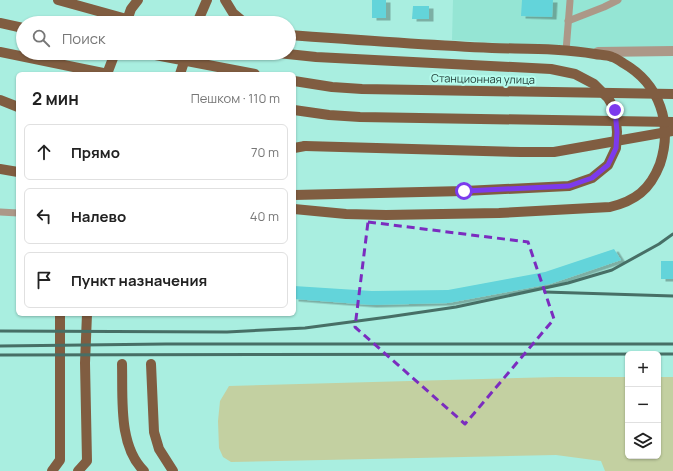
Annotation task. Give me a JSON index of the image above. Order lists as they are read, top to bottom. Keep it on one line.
{"streets":{"main road":["Станционная улица"]},"page":{"search":"Поиск","heading":["2 мин","Пешком · 110 m"],"list":[["Прямо","70 m"],["Налево","40 m"],"Пункт назначения"],"map_buttons":["+","−"]}}
